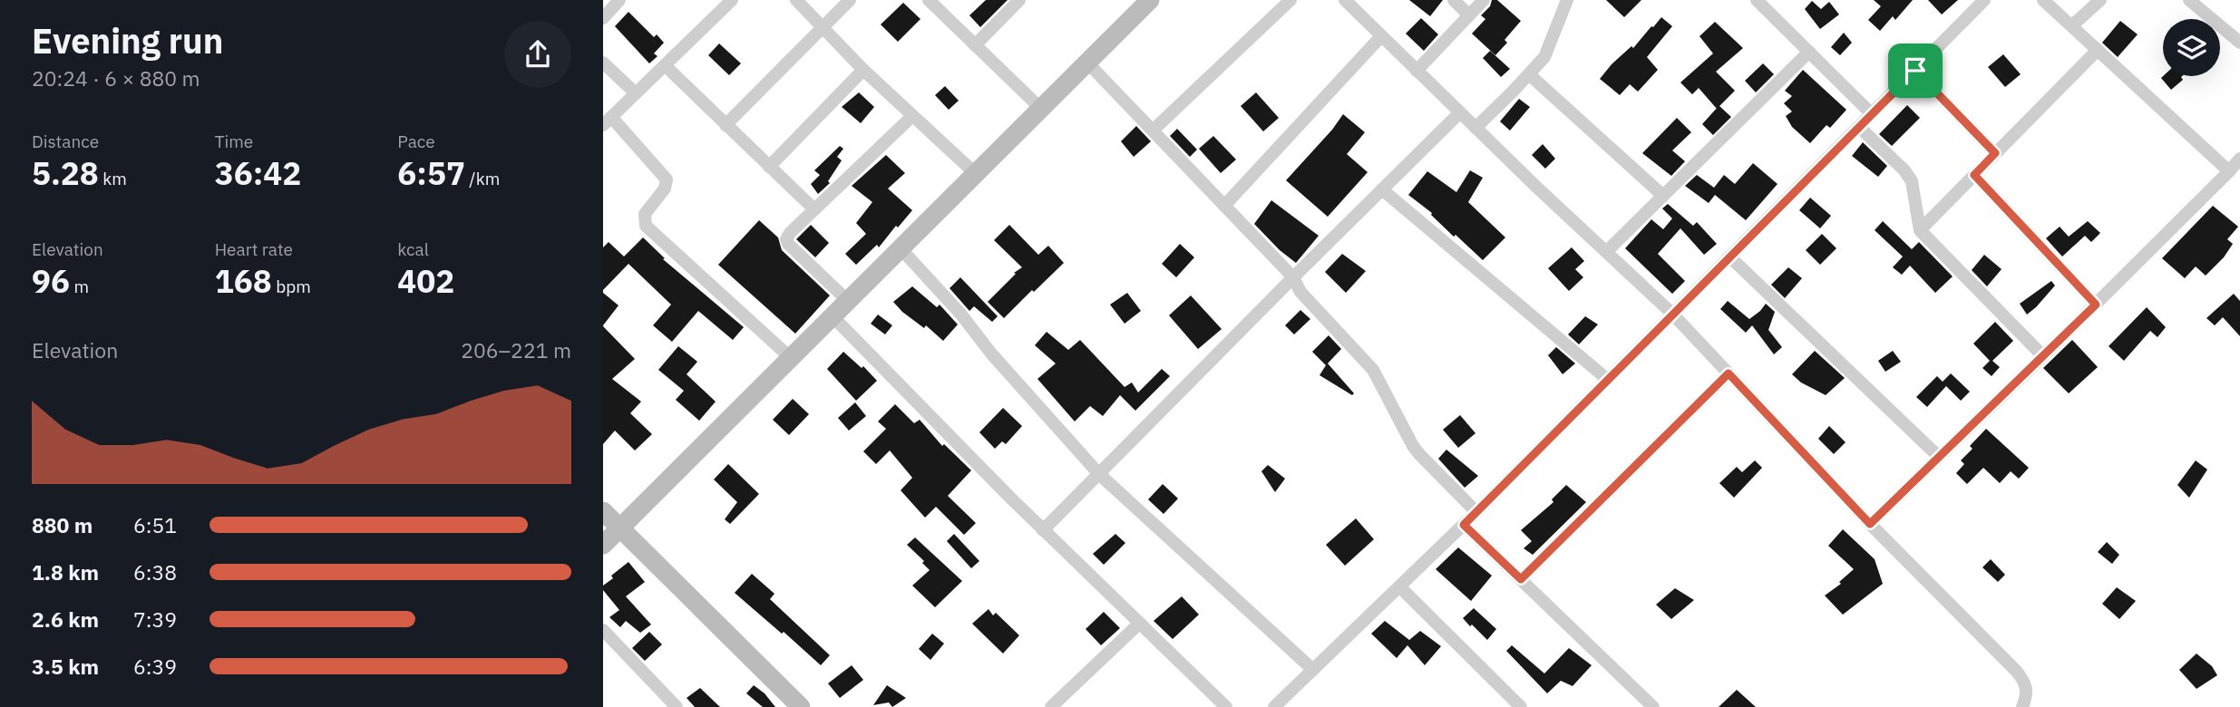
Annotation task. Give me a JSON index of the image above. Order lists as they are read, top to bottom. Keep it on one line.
{"page":{"heading":["Evening run","20:24 · 6 × 880 m"],"stats":[["Distance","5.28 km"],["Time","36:42"],["Pace","6:57 /km"],["Elevation","96 m"],["Heart rate","168 bpm"],["kcal","402"]],"chart":["Elevation","206–221 m"],"list":[{"name":"880 m","note":"6:51"},{"name":"1.8 km","note":"6:38"},{"name":"2.6 km","note":"7:39"},{"name":"3.5 km","note":"6:39"}]}}
